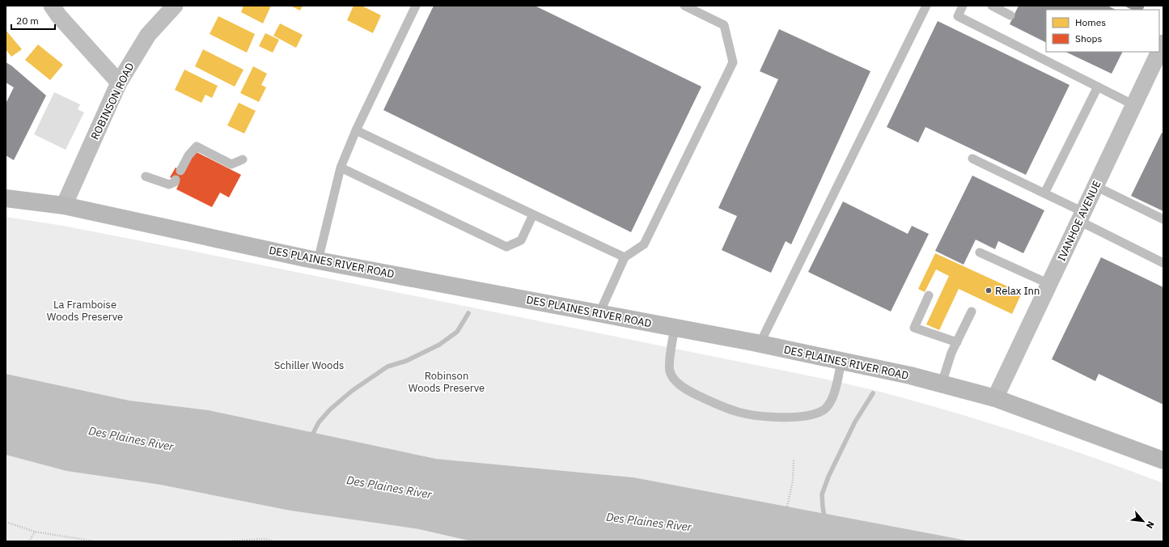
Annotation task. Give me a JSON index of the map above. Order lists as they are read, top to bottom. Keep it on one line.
{"streets":{"main road":["DES PLAINES RIVER ROAD"],"street":["ROBINSON ROAD","IVANHOE AVENUE"]},"crossings":[["ROBINSON ROAD","DES PLAINES RIVER ROAD"],["IVANHOE AVENUE","DES PLAINES RIVER ROAD"]],"water":["Des Plaines River"],"parks":["La Framboise Woods Preserve","Schiller Woods","Robinson Woods Preserve"],"places":["Relax Inn"],"legend":["Homes","Shops"],"scale_bar":"20 m","north":"bottom right"}
